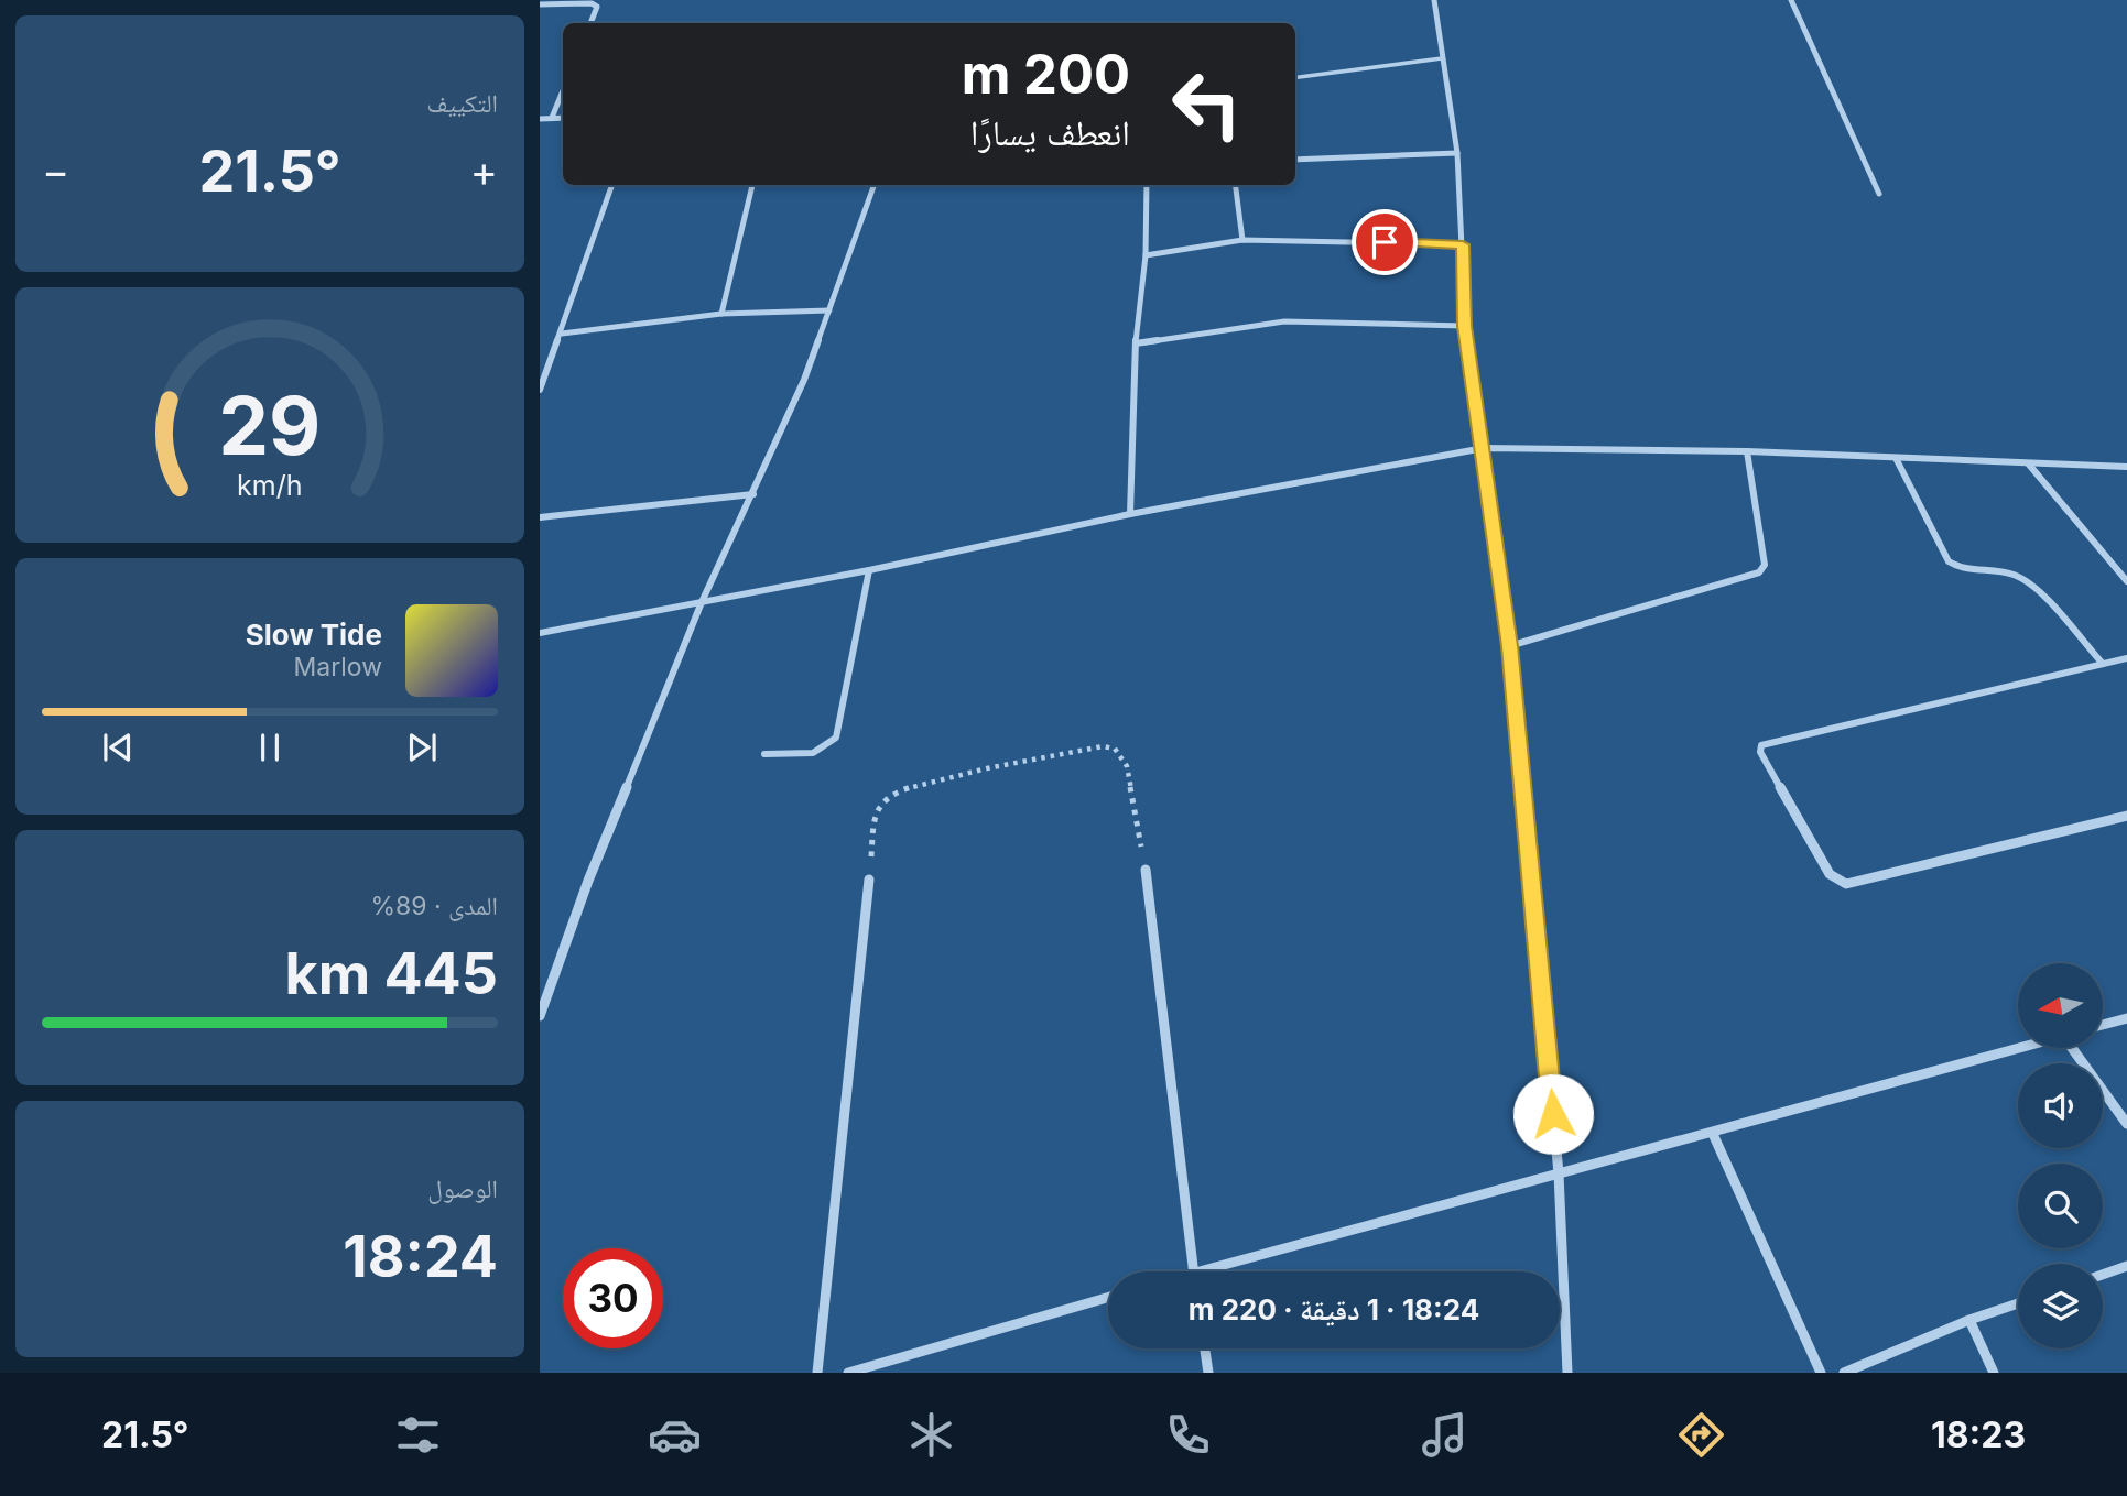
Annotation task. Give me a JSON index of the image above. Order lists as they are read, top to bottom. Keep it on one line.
{"north":"left","page":{"tile":["التكييف",["المدى · 89%","445 km"],["الوصول","18:24"]],"turn":["200 m","انعطف يسارًا"],"heat":["−","21.5°","+"],"song":["Slow Tide","Marlow"],"limit":"30","trip":"18:24 · 1 دقيقة · 220 m","tabs":["18:23","21.5°"],"gauge":["29","km/h"]}}
